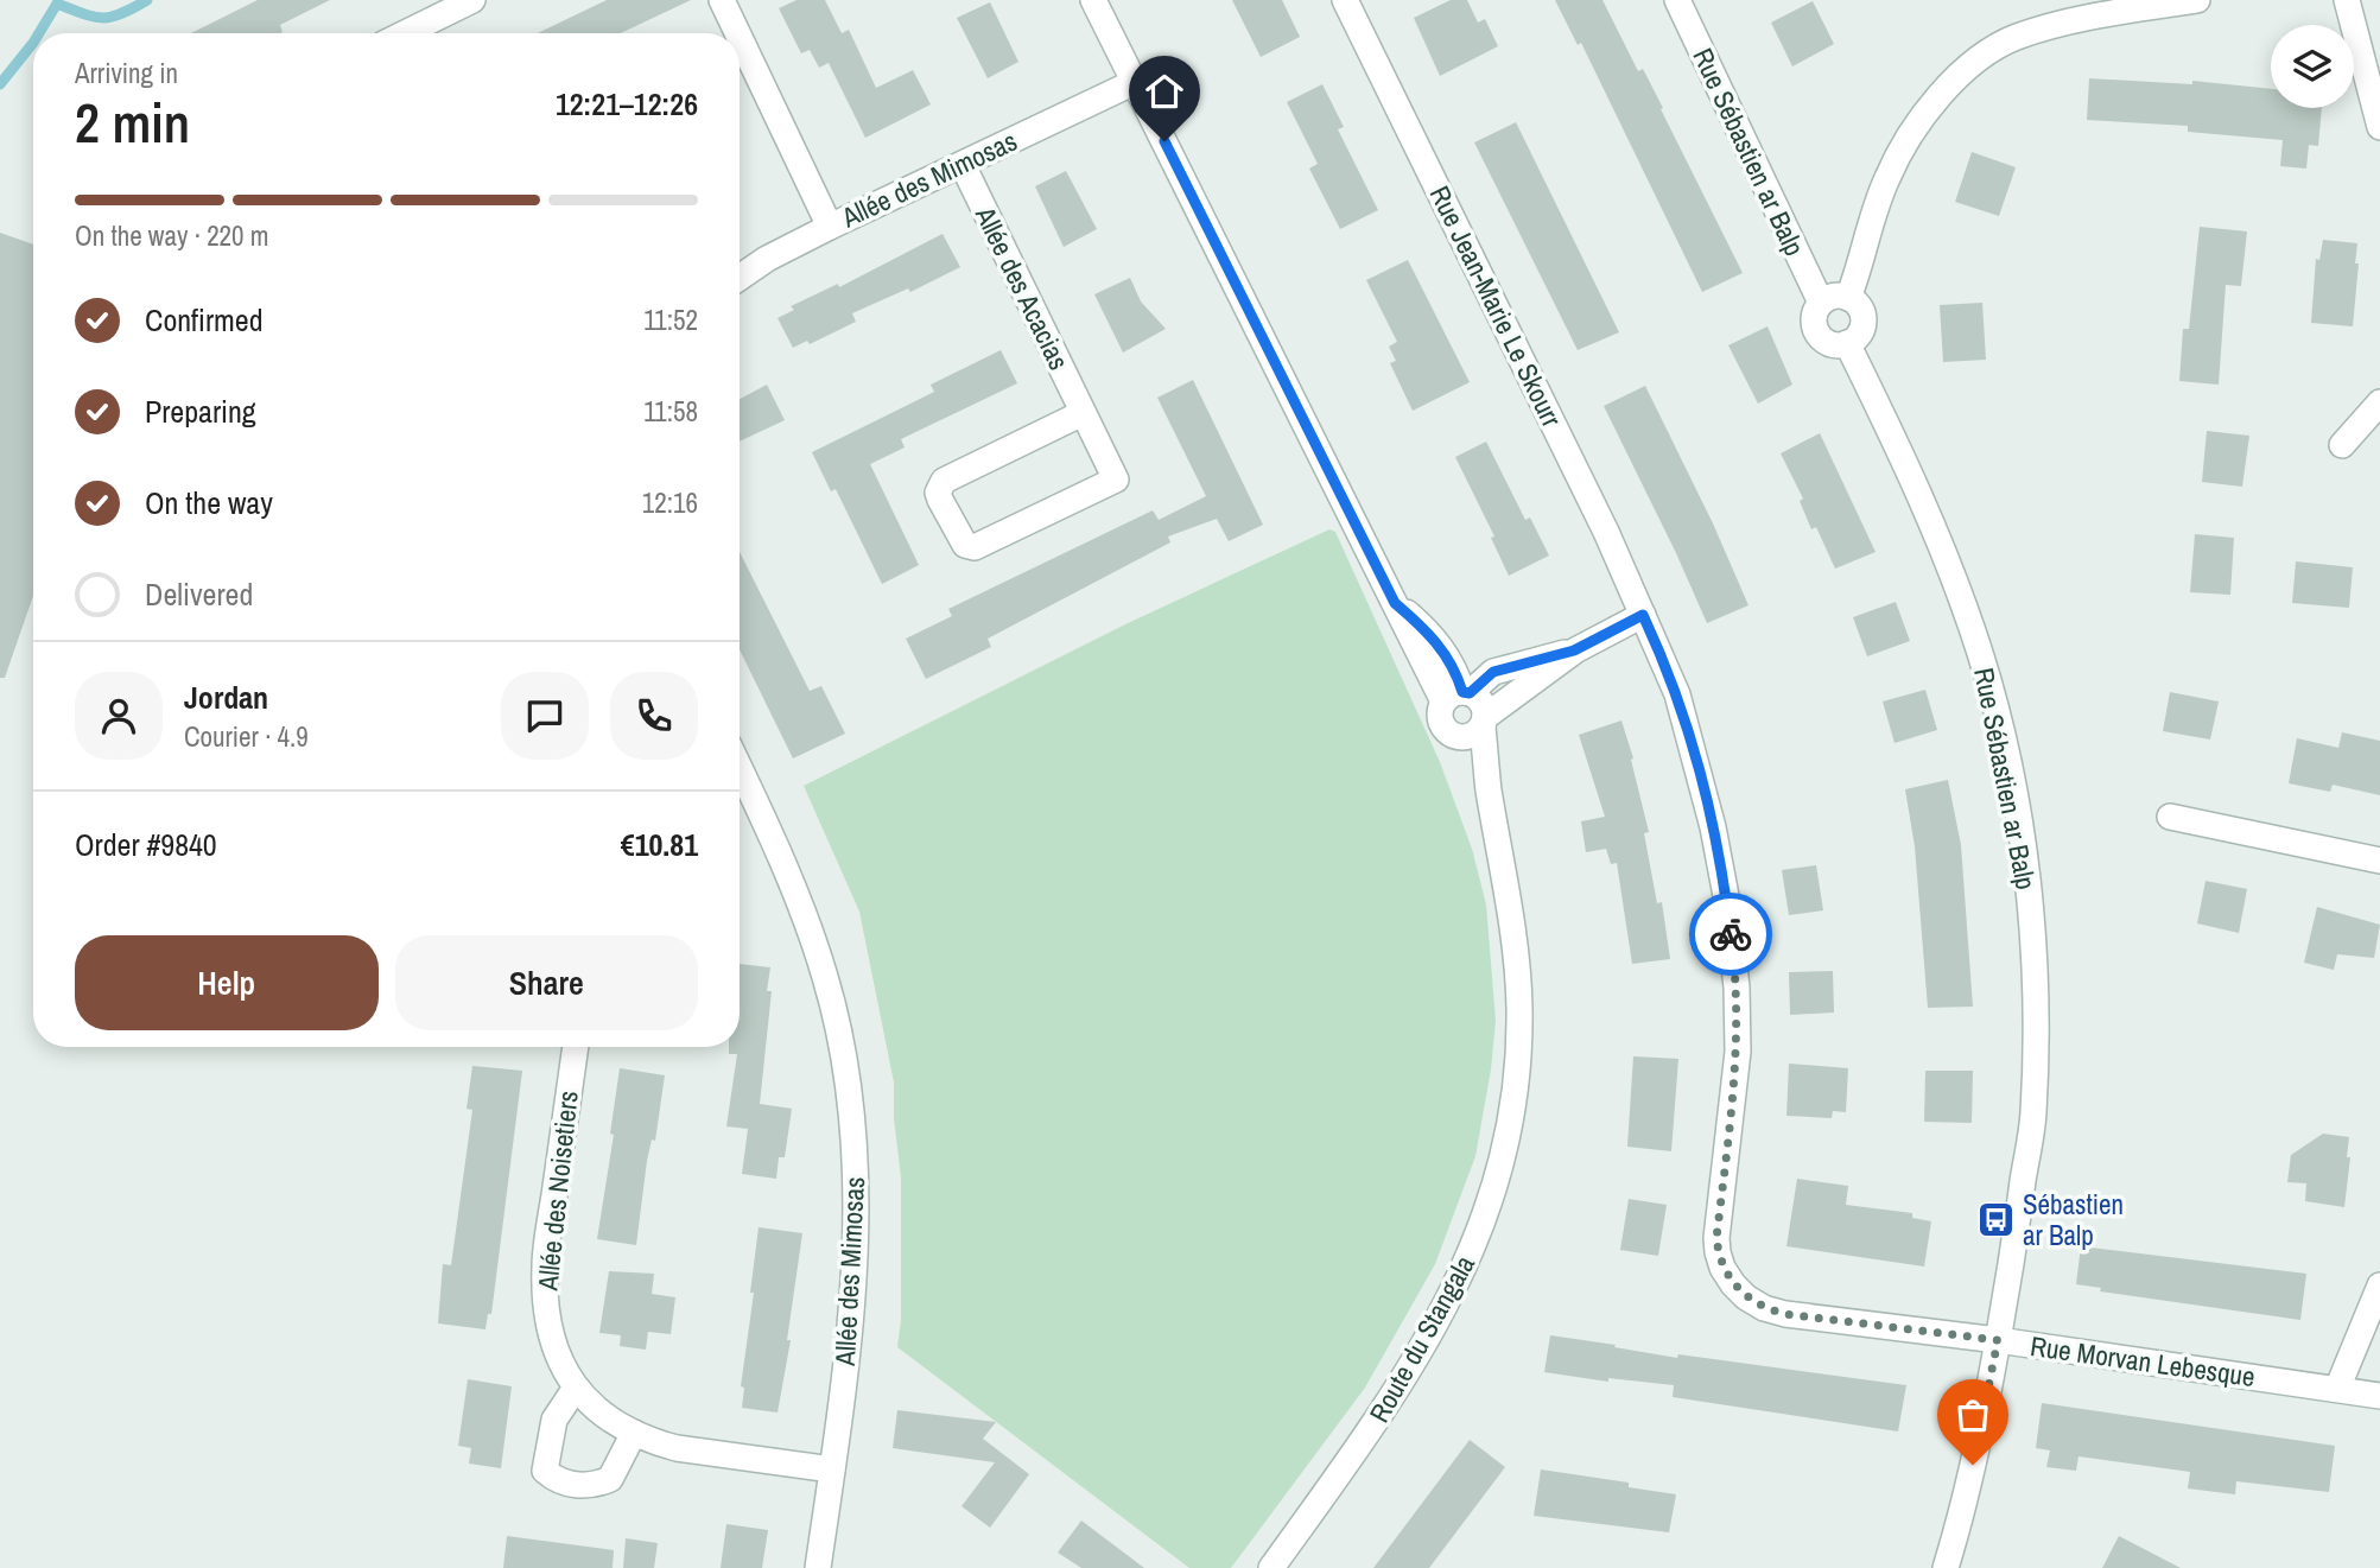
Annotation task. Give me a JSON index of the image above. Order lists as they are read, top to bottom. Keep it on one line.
{"streets":{"street":["Rue Sébastien ar Balp","Allée des Mimosas","Allée des Acacias","Rue Jean-Marie Le Skourr","Allée des Noisetiers","Route du Stangala","Rue Morvan Lebesque"]},"crossings":[["Rue Sébastien ar Balp","Rue Morvan Lebesque"],["Allée des Mimosas","Allée des Acacias"],["Allée des Mimosas","Allée des Noisetiers"],["Rue Jean-Marie Le Skourr","Rue Morvan Lebesque"]],"places":{"bus stop":["Sébastien ar Balp"]},"page":{"heading":["2 min","Arriving in","12:21–12:26"],"panel":["Jordan","Courier · 4.9","Order #9840","€10.81"],"bar":"On the way · 220 m","list":[["Confirmed","11:52"],["Preparing","11:58"],["On the way","12:16"],"Delivered"],"buttons":["Help","Share"]}}
